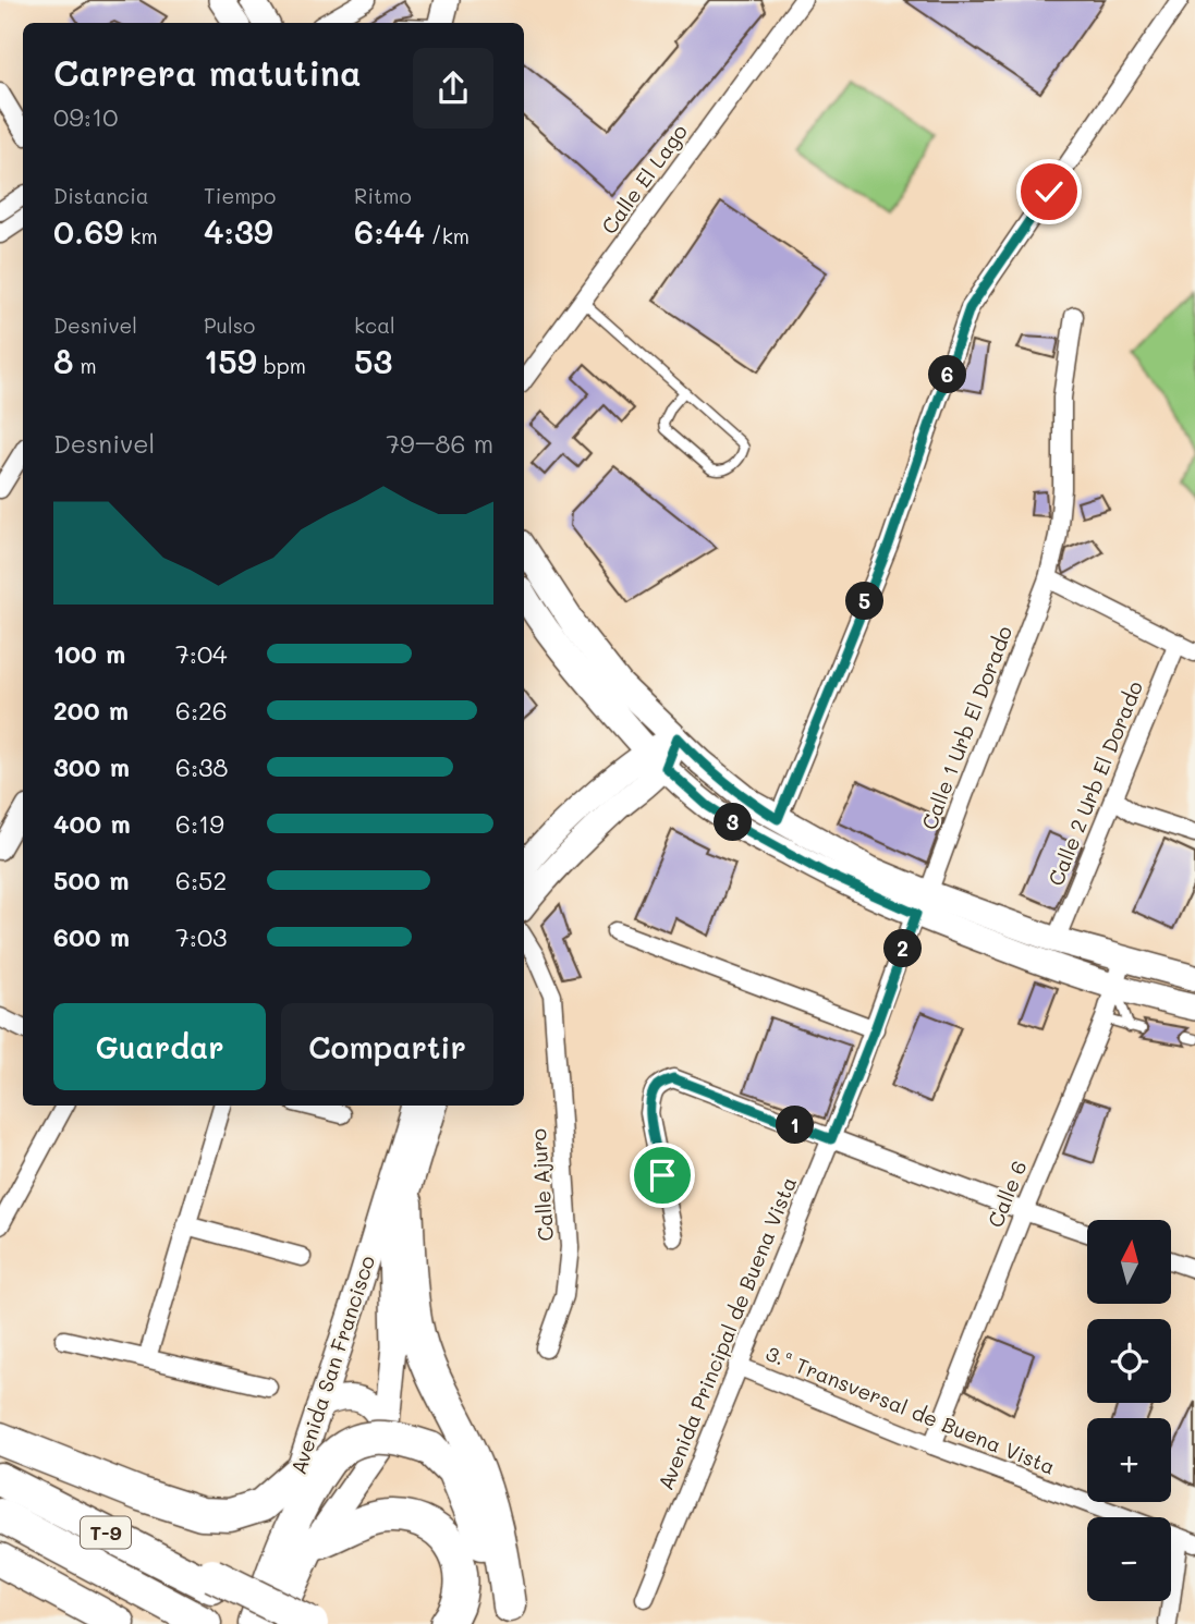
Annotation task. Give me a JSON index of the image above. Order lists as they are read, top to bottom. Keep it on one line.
{"streets":{"highway":["T-9"],"main road":["Avenida San Francisco"],"street":["Calle El Lago","Calle 1 Urb El Dorado","Calle 2 Urb El Dorado","Calle Ajuro","Calle 6","Avenida Principal de Buena Vista","3.ª Transversal de Buena Vista"]},"crossings":[["Calle 1 Urb El Dorado","Avenida Principal de Buena Vista"],["Calle 6","3.ª Transversal de Buena Vista"],["Avenida Principal de Buena Vista","3.ª Transversal de Buena Vista"],["Avenida San Francisco","T-9"]],"north":"top","page":{"heading":["Carrera matutina","09:10"],"stats":[["Distancia","0.69 km"],["Tiempo","4:39"],["Ritmo","6:44 /km"],["Desnivel","8 m"],["Pulso","159 bpm"],["kcal","53"]],"pins":["6","5","3","2","1"],"chart":["Desnivel","79–86 m"],"list":[{"name":"100 m","note":"7:04"},{"name":"200 m","note":"6:26"},{"name":"300 m","note":"6:38"},{"name":"400 m","note":"6:19"},{"name":"500 m","note":"6:52"},{"name":"600 m","note":"7:03"}],"buttons":["Guardar","Compartir"],"map_buttons":["+","−"]}}
